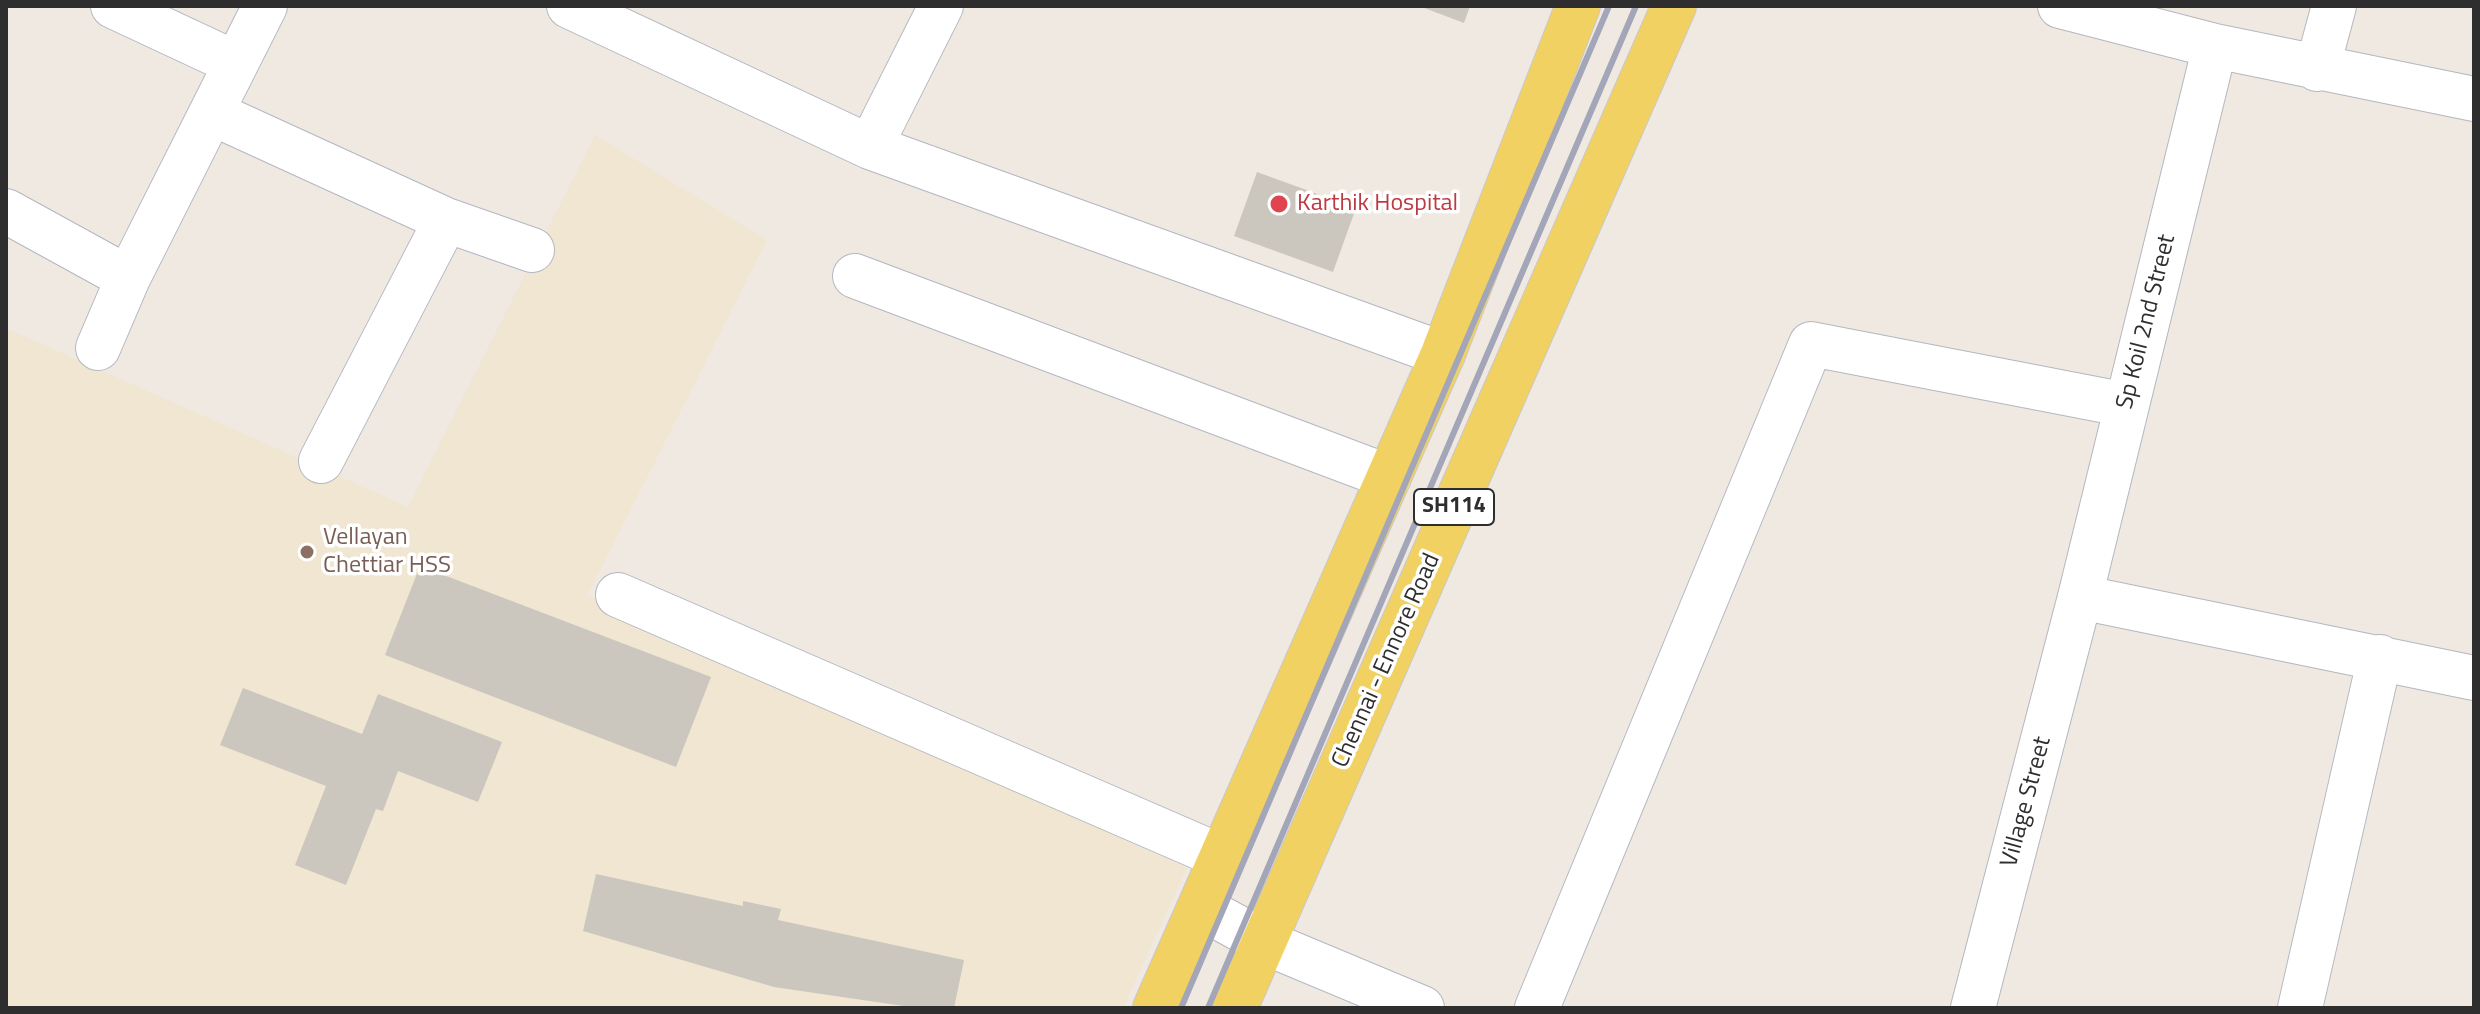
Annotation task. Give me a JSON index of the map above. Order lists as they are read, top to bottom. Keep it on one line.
{"streets":{"main road":["SH114","Chennai - Ennore Road"],"street":["Sp Koil 2nd Street","Village Street"]},"crossings":[["Sp Koil 2nd Street","Village Street"]],"places":["Karthik Hospital","Vellayan Chettiar HSS"]}
